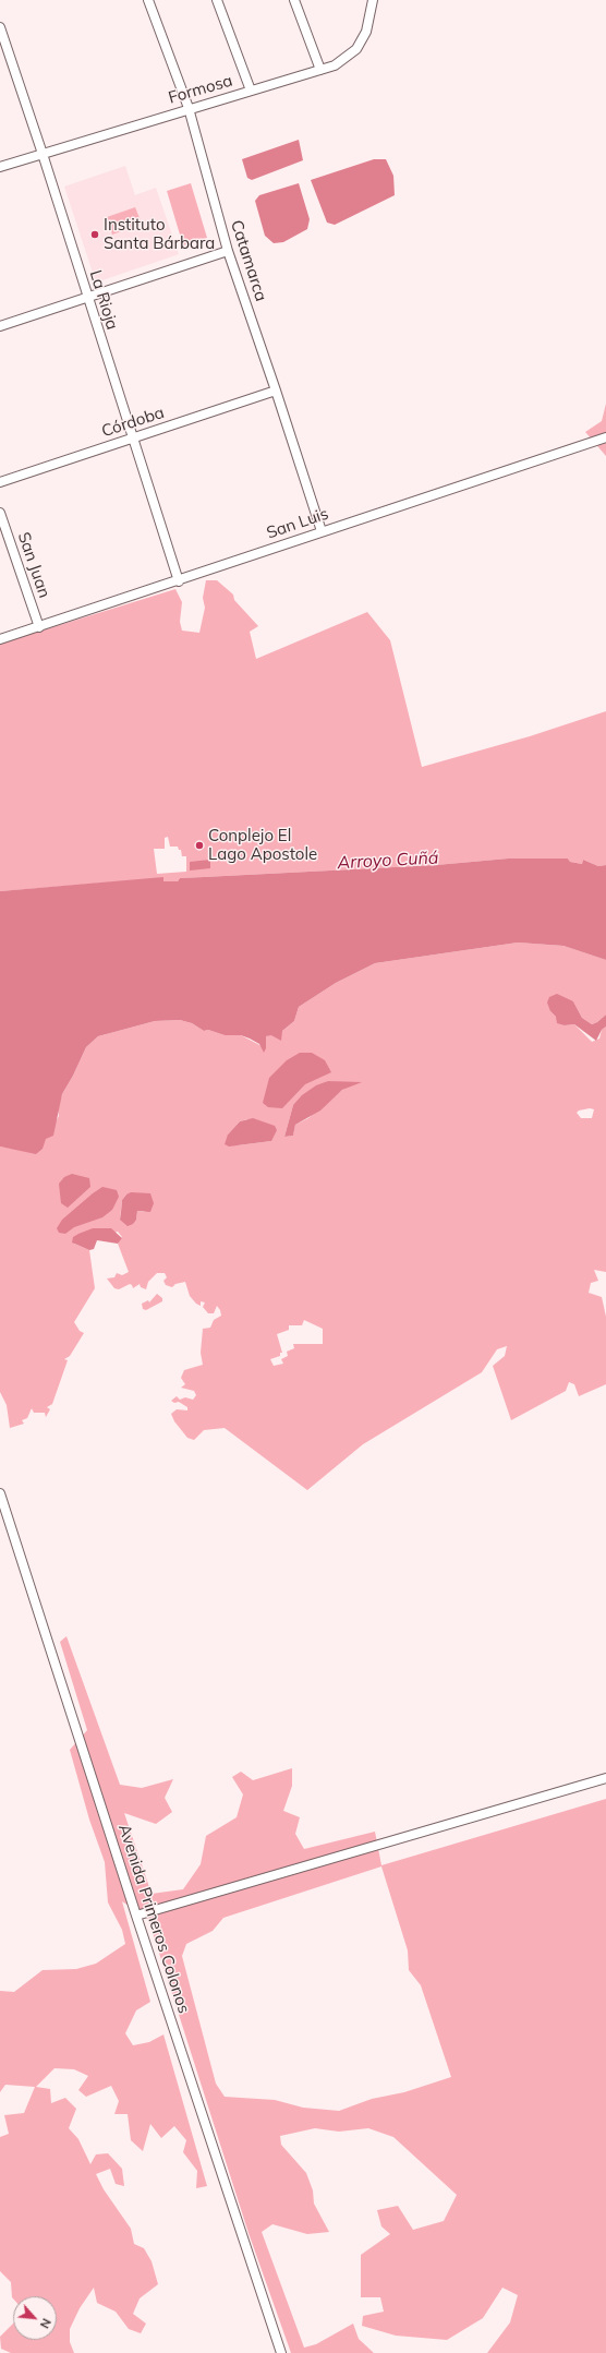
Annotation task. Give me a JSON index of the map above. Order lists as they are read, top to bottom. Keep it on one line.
{"streets":{"street":["Formosa","Catamarca","La Rioja","Córdoba","San Luis","San Juan","Avenida Primeros Colonos"]},"crossings":[["Formosa","Catamarca"],["Formosa","La Rioja"],["Catamarca","Córdoba"],["Catamarca","San Luis"],["La Rioja","Córdoba"],["La Rioja","San Luis"],["San Luis","San Juan"]],"water":["Arroyo Cuñá"],"places":["Instituto Santa Bárbara","Conplejo El Lago Apostole"],"north":"bottom right"}
